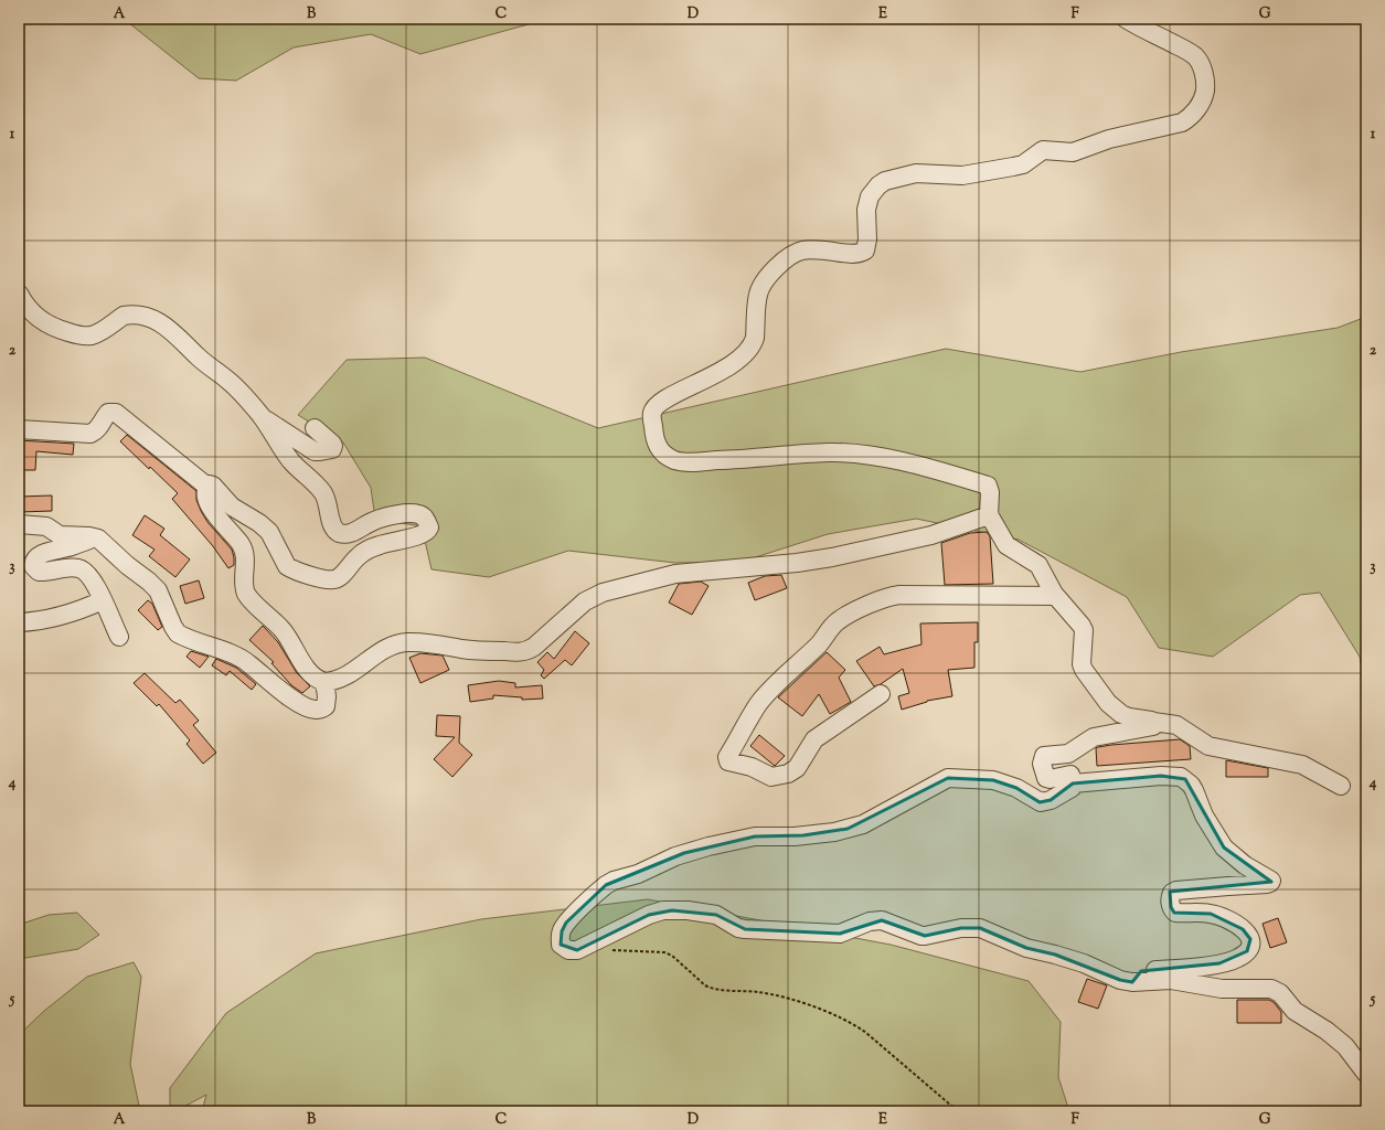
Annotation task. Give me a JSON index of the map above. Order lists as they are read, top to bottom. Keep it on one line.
{"grid":{"columns":["A","B","C","D","E","F","G"],"rows":["1","2","3","4","5"]}}
